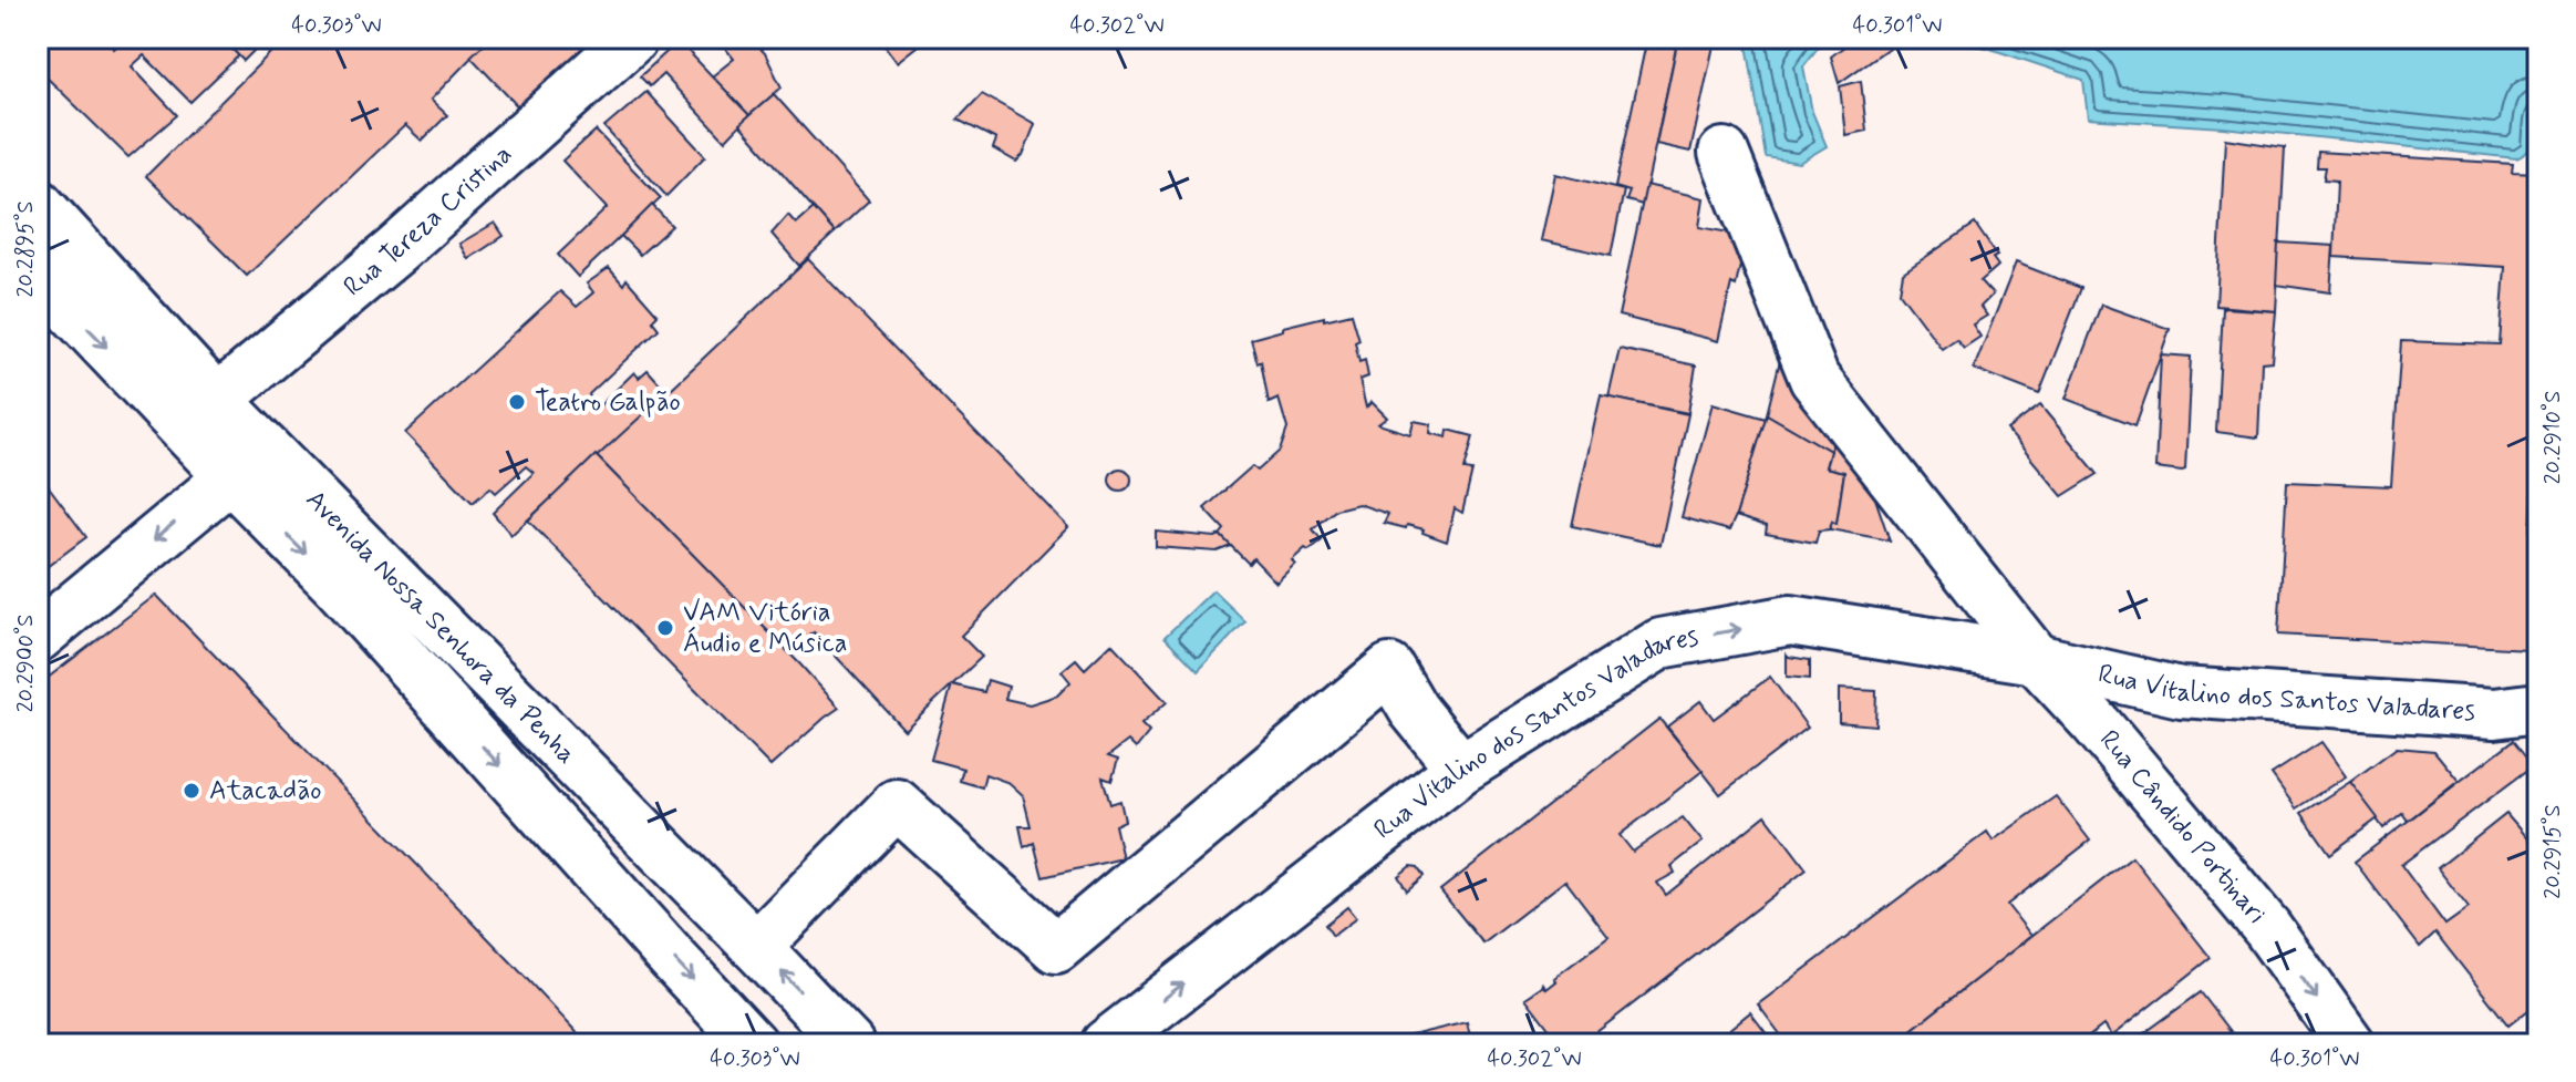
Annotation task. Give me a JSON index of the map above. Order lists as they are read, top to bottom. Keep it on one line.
{"streets":{"street":["Rua Tereza Cristina","Avenida Nossa Senhora da Penha","Rua Vitalino dos Santos Valadares","Rua Cândido Portinari"]},"crossings":[["Rua Tereza Cristina","Avenida Nossa Senhora da Penha"],["Rua Vitalino dos Santos Valadares","Rua Cândido Portinari"]],"one_way":["Rua Vitalino dos Santos Valadares","Rua Cândido Portinari"],"places":["Teatro Galpão","VAM Vitória Áudio e Música","Atacadão"],"coordinates":["40.303°W","40.302°W","40.301°W","20.2895°S","20.2910°S","20.2900°S","20.2915°S"]}
